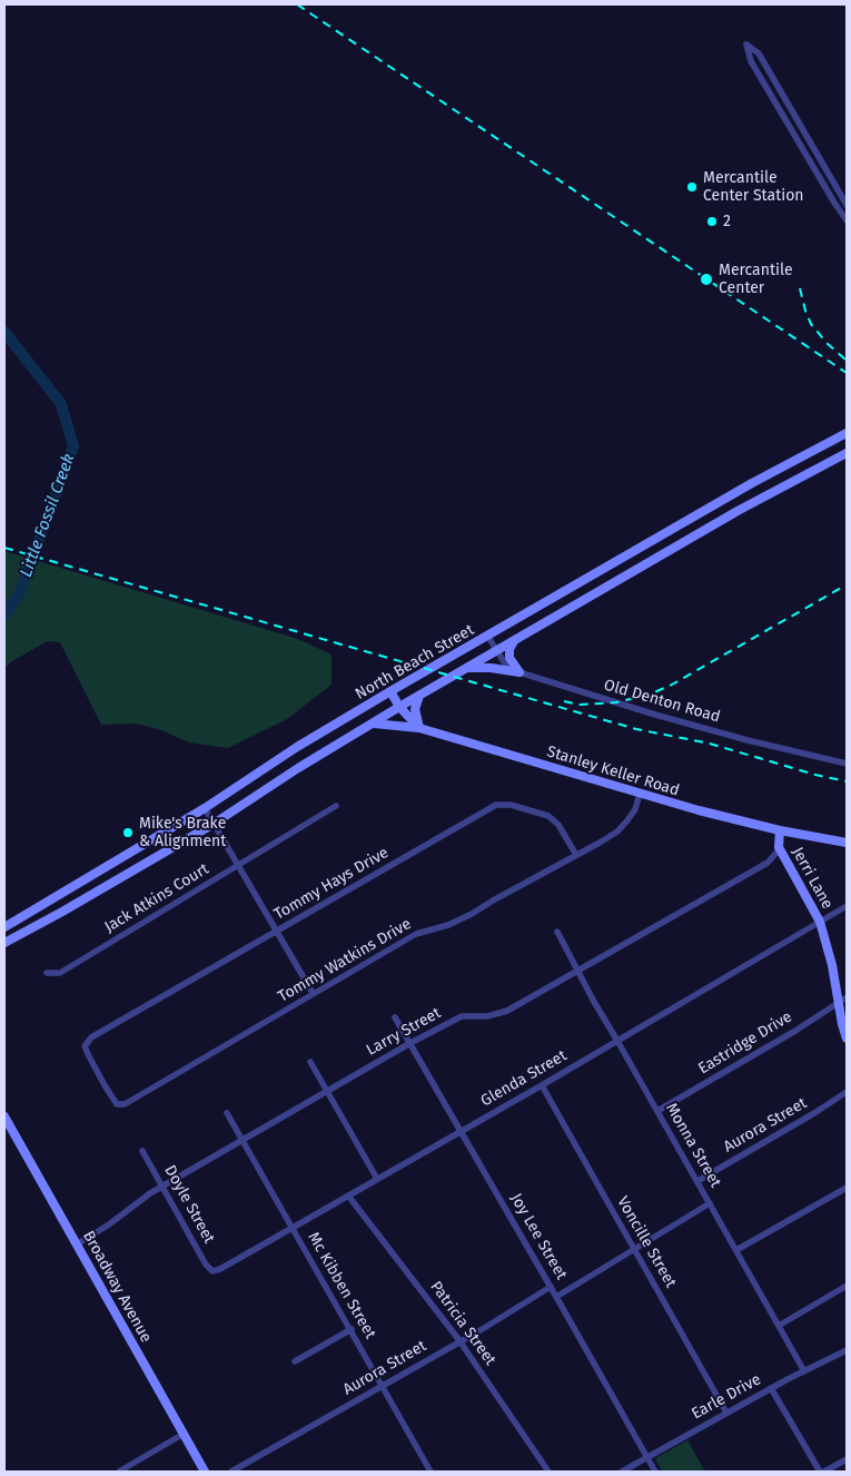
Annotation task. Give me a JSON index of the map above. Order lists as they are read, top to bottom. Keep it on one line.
{"streets":{"main road":["North Beach Street","Stanley Keller Road","Jerri Lane","Broadway Avenue"],"street":["Old Denton Road","Tommy Hays Drive","Jack Atkins Court","Tommy Watkins Drive","Larry Street","Eastridge Drive","Glenda Street","Aurora Street","Monna Street","Doyle Street","Joy Lee Street","Voncille Street","Mc Kibben Street","Patricia Street","Earle Drive"]},"crossings":[["North Beach Street","Old Denton Road"],["North Beach Street","Stanley Keller Road"],["Stanley Keller Road","Jerri Lane"],["Stanley Keller Road","Tommy Watkins Drive"],["Jerri Lane","Larry Street"],["Jerri Lane","Eastridge Drive"],["Jerri Lane","Glenda Street"],["Tommy Hays Drive","Tommy Watkins Drive"],["Larry Street","Monna Street"],["Larry Street","Doyle Street"],["Larry Street","Joy Lee Street"],["Larry Street","Mc Kibben Street"],["Larry Street","Broadway Avenue"],["Eastridge Drive","Monna Street"],["Glenda Street","Monna Street"],["Glenda Street","Doyle Street"],["Glenda Street","Joy Lee Street"],["Glenda Street","Voncille Street"],["Glenda Street","Mc Kibben Street"],["Glenda Street","Patricia Street"],["Aurora Street","Monna Street"],["Aurora Street","Joy Lee Street"],["Aurora Street","Mc Kibben Street"],["Aurora Street","Patricia Street"],["Monna Street","Earle Drive"],["Joy Lee Street","Earle Drive"],["Voncille Street","Earle Drive"]],"water":["Little Fossil Creek"],"places":["Mercantile Center Station","2","Mercantile Center","Mike's Brake & Alignment"]}
